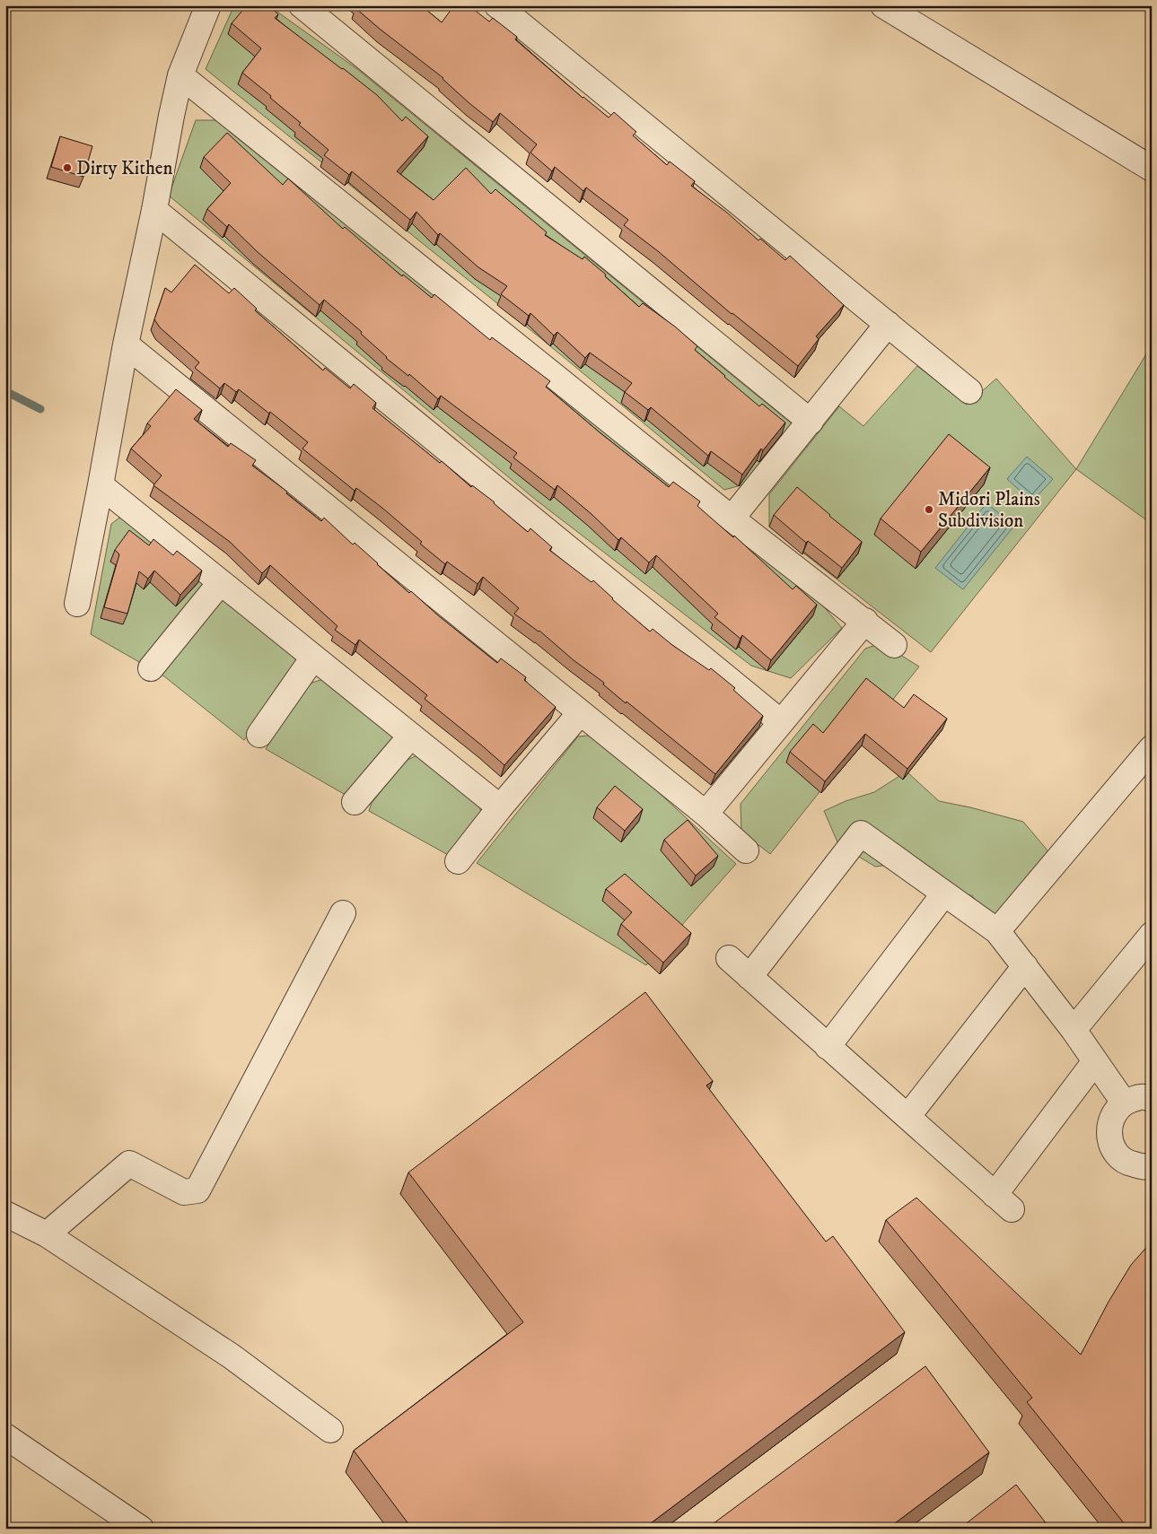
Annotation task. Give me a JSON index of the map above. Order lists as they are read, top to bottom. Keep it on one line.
{"places":["Dirty Kithen","Midori Plains Subdivision"]}
